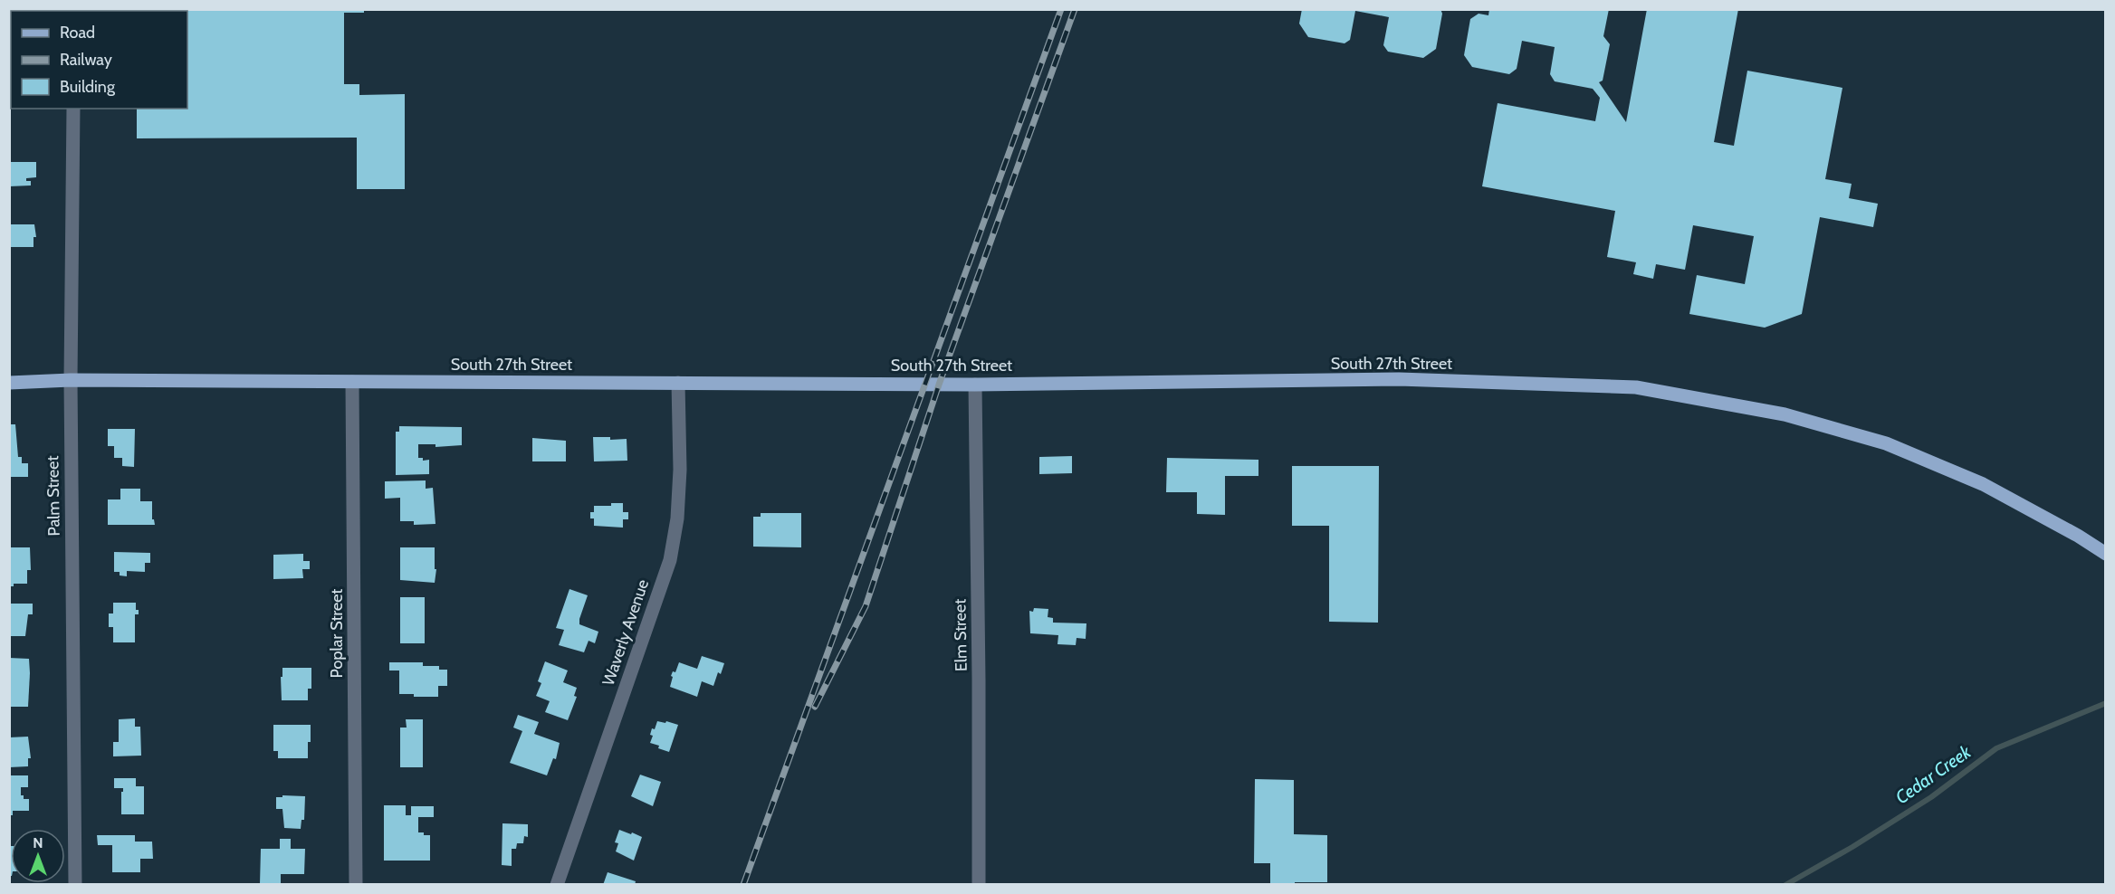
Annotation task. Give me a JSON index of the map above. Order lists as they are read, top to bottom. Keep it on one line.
{"streets":{"main road":["South 27th Street"],"street":["Palm Street","Waverly Avenue","Poplar Street","Elm Street"]},"crossings":[["South 27th Street","Palm Street"],["South 27th Street","Waverly Avenue"],["South 27th Street","Poplar Street"],["South 27th Street","Elm Street"]],"water":["Cedar Creek"],"legend":["Road","Railway","Building"],"north":"top"}
